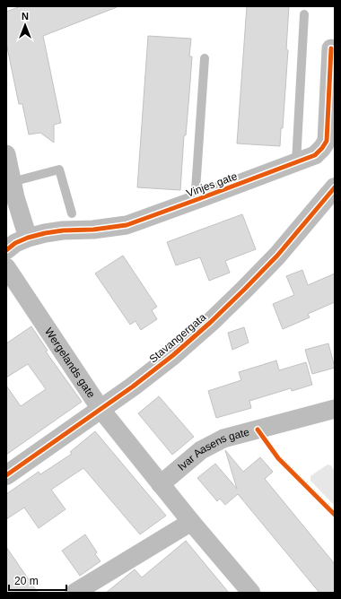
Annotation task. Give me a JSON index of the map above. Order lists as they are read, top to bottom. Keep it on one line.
{"streets":{"street":["Vinjes gate","Stavangergata","Wergelands gate","Ivar Aasens gate"]},"crossings":[["Stavangergata","Wergelands gate"],["Wergelands gate","Ivar Aasens gate"]],"scale_bar":"20 m","north":"top"}
